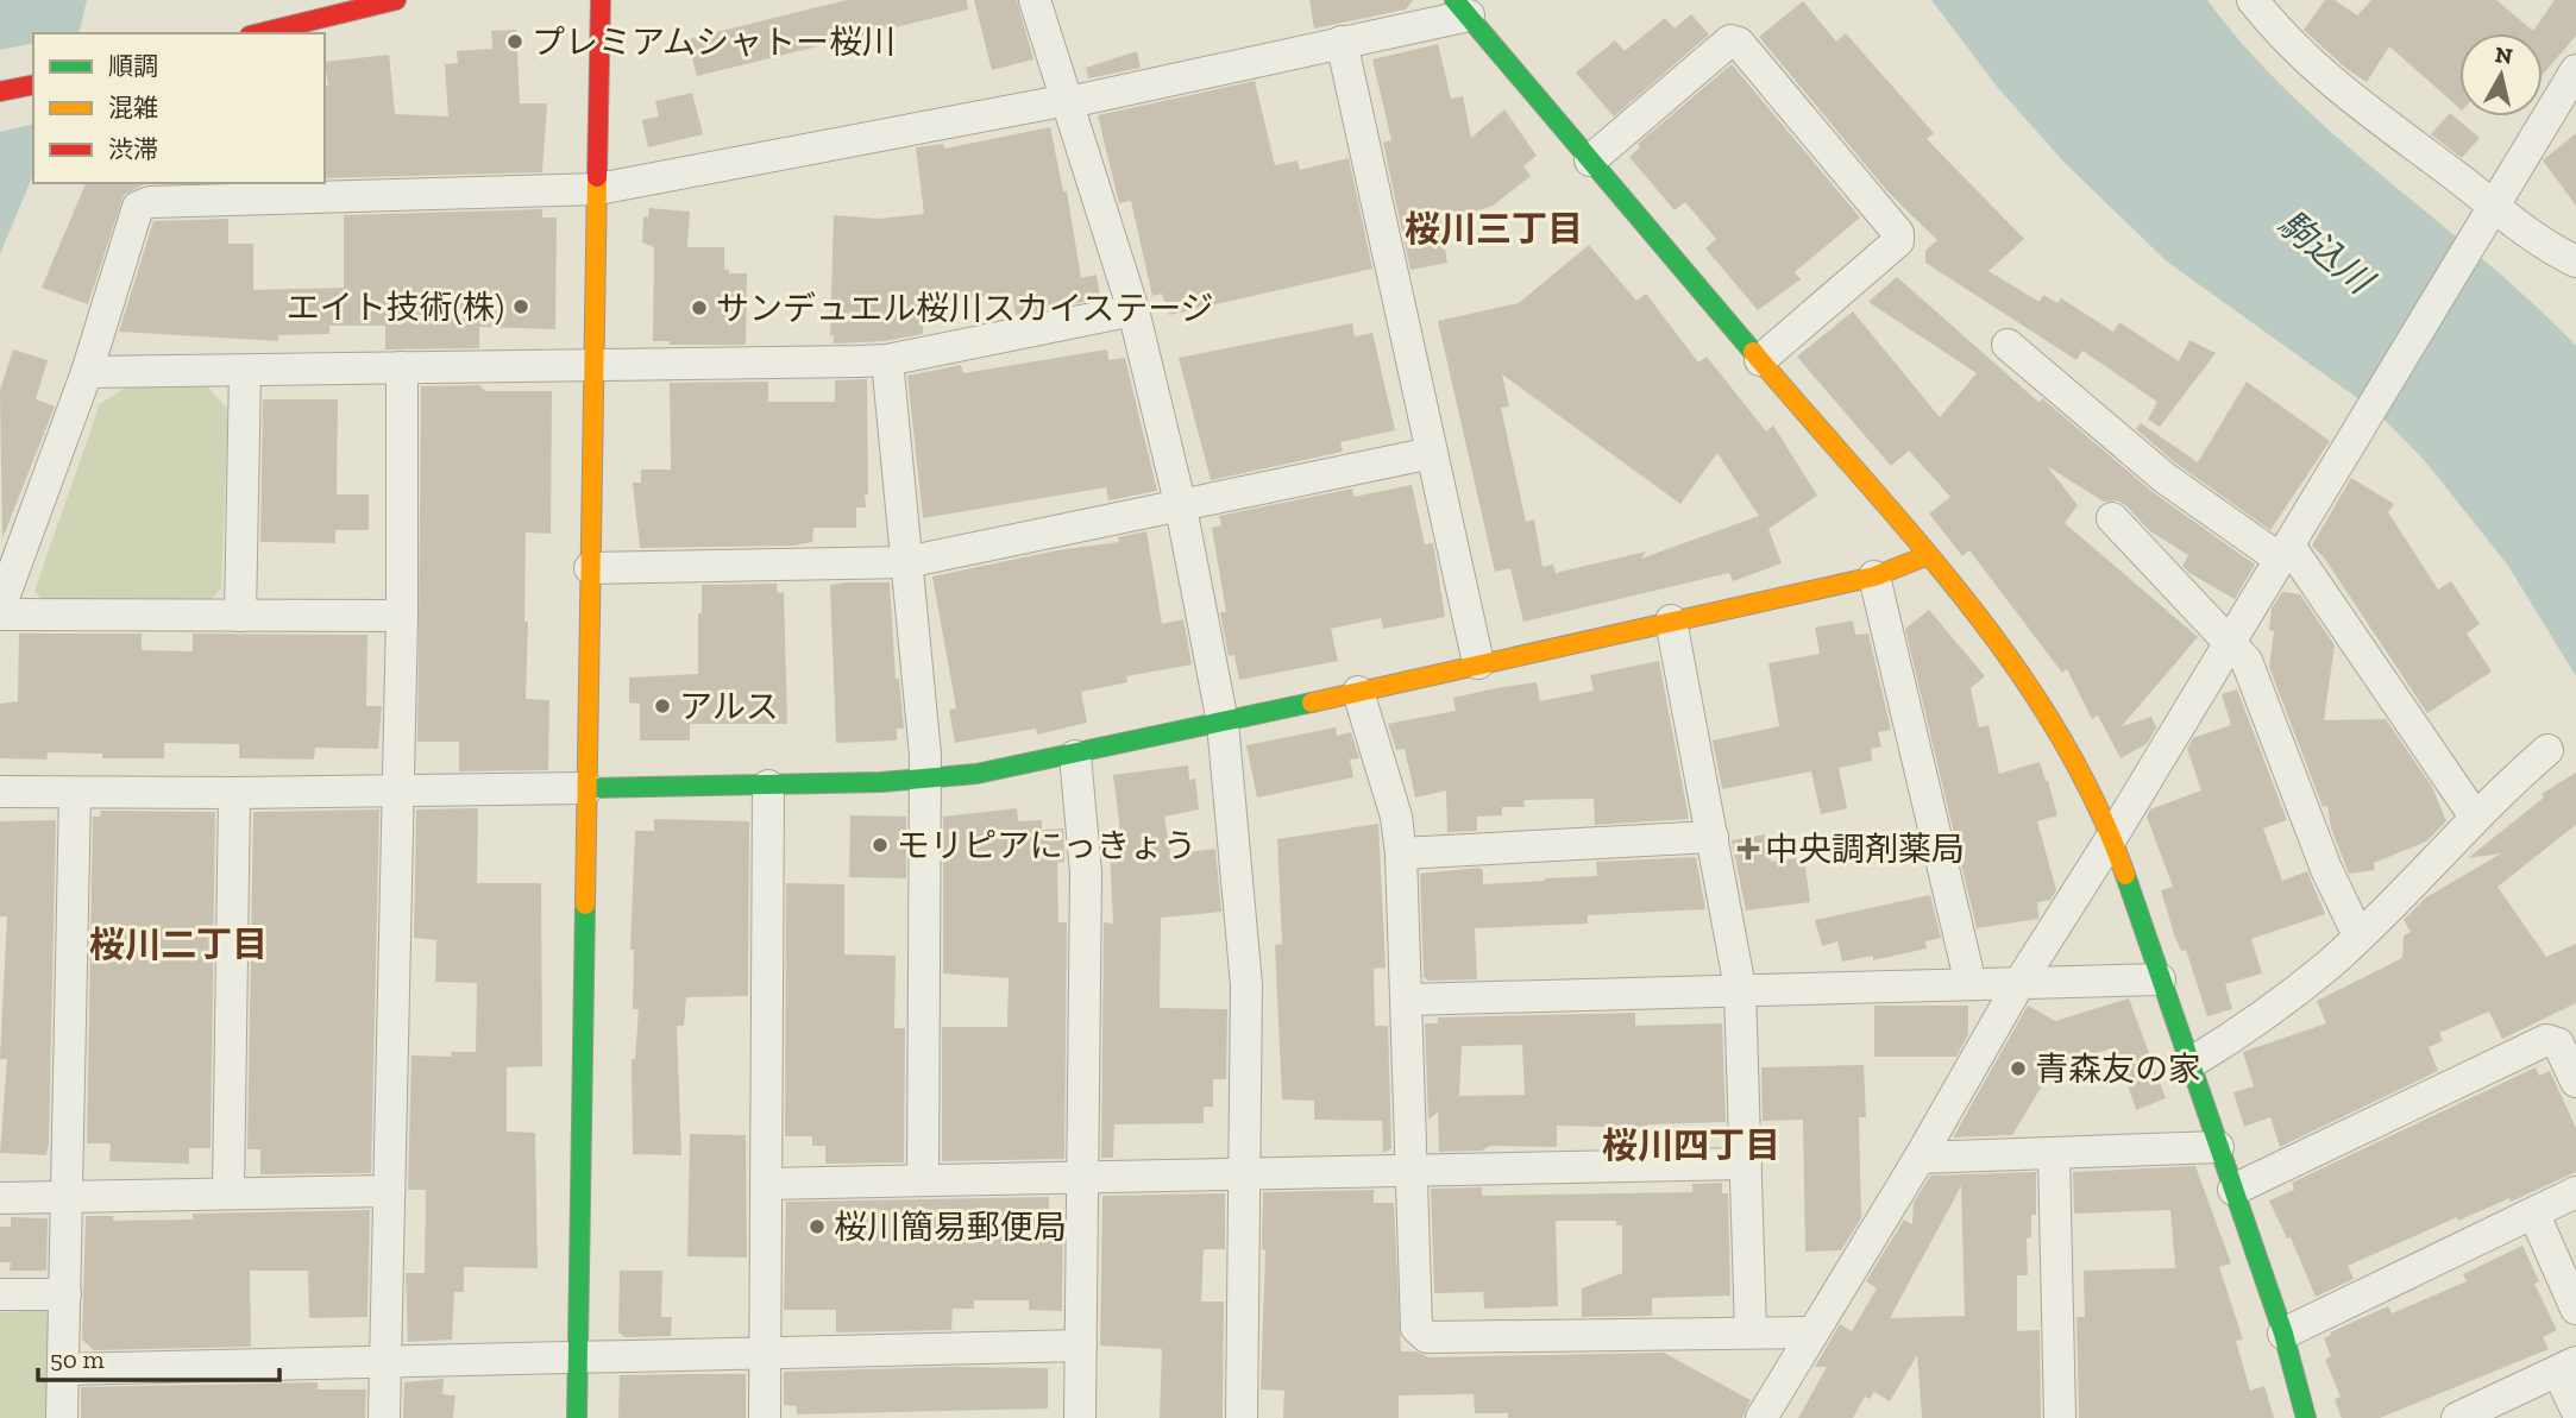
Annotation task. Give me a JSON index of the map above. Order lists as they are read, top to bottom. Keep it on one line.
{"districts":["桜川三丁目","桜川二丁目","桜川四丁目"],"water":["駒込川"],"places":{"other":["プレミアムシャトー桜川","エイト技術(株)","サンデュエル桜川スカイステージ","アルス","モリピアにっきょう","青森友の家","桜川簡易郵便局"],"health":["中央調剤薬局"]},"legend":["順調","混雑","渋滞"],"scale_bar":"50 m","north":"top"}
